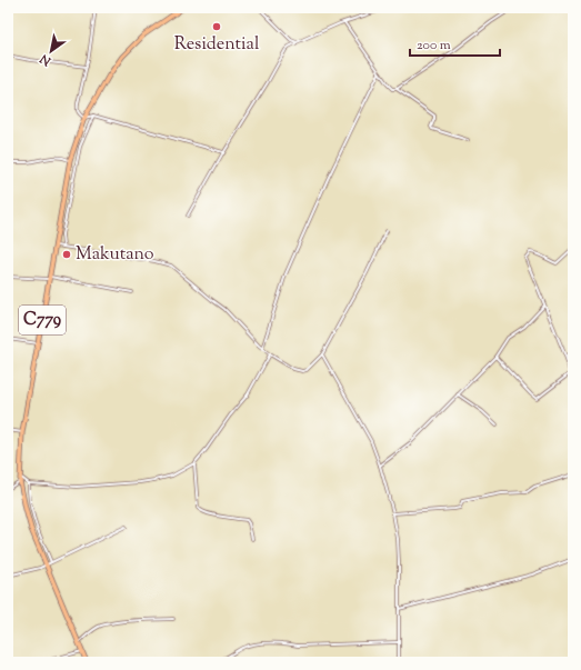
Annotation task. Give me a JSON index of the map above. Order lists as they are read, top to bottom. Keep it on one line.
{"streets":{"main road":["C779"]},"places":["Residential","Makutano"],"scale_bar":"200 m","north":"bottom left"}
